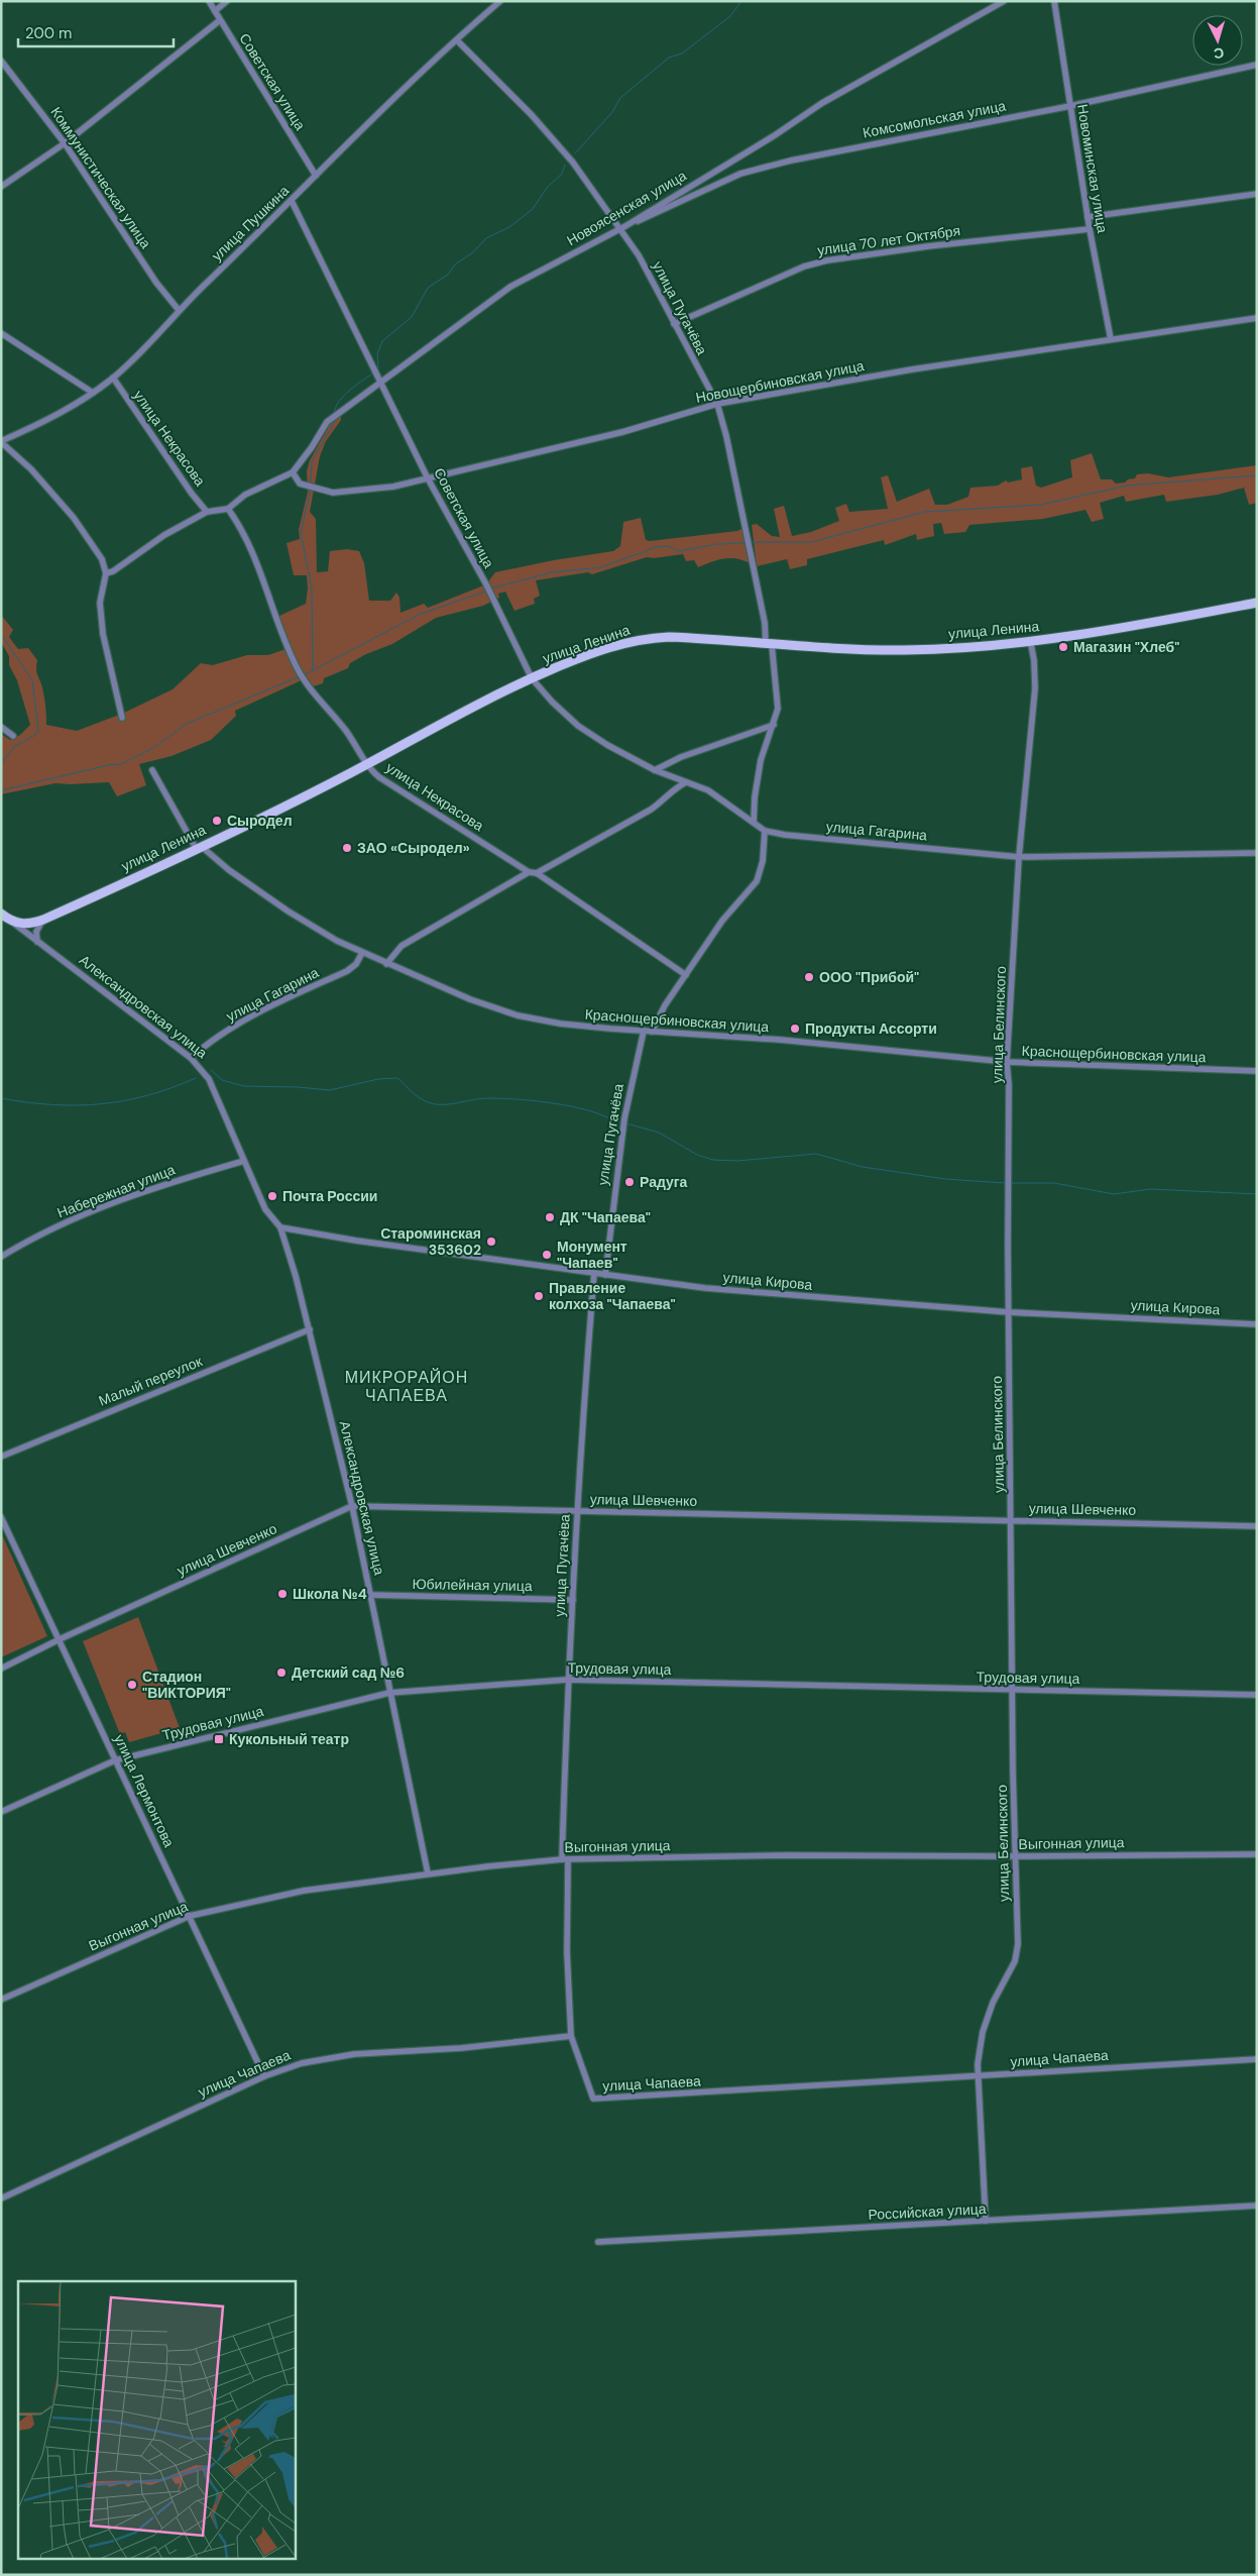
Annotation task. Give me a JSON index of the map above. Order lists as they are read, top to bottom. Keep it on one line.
{"streets":{"main road":["улица Ленина","Александровская улица"],"street":["Советская улица","Комсомольская улица","Новоминская улица","Коммунистическая улица","Новоясенская улица","улица Пушкина","улица 70 лет Октября","улица Пугачёва","Новощербиновская улица","улица Некрасова","улица Гагарина","Краснощербиновская улица","улица Белинского","Набережная улица","улица Кирова","Малый переулок","улица Шевченко","Юбилейная улица","Трудовая улица","улица Лермонтова","Выгонная улица","улица Чапаева","Российская улица"]},"crossings":[["Советская улица","Новоясенская улица"],["Советская улица","улица Пушкина"],["Советская улица","Новощербиновская улица"],["Советская улица","улица Ленина"],["Советская улица","улица Гагарина"],["Комсомольская улица","Новоминская улица"],["Комсомольская улица","Новоясенская улица"],["Комсомольская улица","улица Пугачёва"],["Новоминская улица","улица 70 лет Октября"],["Новоминская улица","Новощербиновская улица"],["Коммунистическая улица","улица Пушкина"],["Новоясенская улица","улица Пугачёва"],["Новоясенская улица","Новощербиновская улица"],["улица Пушкина","улица Пугачёва"],["улица Пушкина","улица Некрасова"],["улица 70 лет Октября","улица Пугачёва"],["улица Пугачёва","Новощербиновская улица"],["улица Пугачёва","улица Ленина"],["улица Пугачёва","улица Гагарина"],["улица Пугачёва","Краснощербиновская улица"],["улица Пугачёва","улица Кирова"],["улица Пугачёва","улица Шевченко"],["улица Пугачёва","Юбилейная улица"],["улица Пугачёва","Трудовая улица"],["улица Пугачёва","Выгонная улица"],["улица Пугачёва","улица Чапаева"],["улица Некрасова","улица Ленина"],["улица Ленина","Александровская улица"],["улица Ленина","Краснощербиновская улица"],["улица Ленина","улица Белинского"],["улица Гагарина","Александровская улица"],["улица Гагарина","Краснощербиновская улица"],["улица Гагарина","улица Белинского"],["Александровская улица","Набережная улица"],["Александровская улица","улица Кирова"],["Александровская улица","Малый переулок"],["Александровская улица","улица Шевченко"],["Александровская улица","Юбилейная улица"],["Александровская улица","Трудовая улица"],["Александровская улица","Выгонная улица"],["Краснощербиновская улица","улица Белинского"],["улица Белинского","улица Кирова"],["улица Белинского","улица Шевченко"],["улица Белинского","Трудовая улица"],["улица Белинского","Выгонная улица"],["улица Белинского","улица Чапаева"],["улица Белинского","Российская улица"],["улица Шевченко","улица Лермонтова"],["Трудовая улица","улица Лермонтова"],["улица Лермонтова","Выгонная улица"],["улица Лермонтова","улица Чапаева"]],"districts":["МИКРОРАЙОН ЧАПАЕВА"],"places":{"other":["Магазин \"Хлеб\"","Сыродел","ЗАО «Сыродел»","ООО \"Прибой\"","Продукты Ассорти","Радуга","Почта России","ДК \"Чапаева\"","Староминская 353602","Монумент \"Чапаев\"","Правление колхоза \"Чапаева\"","Школа №4","Детский сад №6","Стадион \"ВИКТОРИЯ\""],"transit":["Кукольный театр"]},"scale_bar":"200 m","north":"bottom"}
